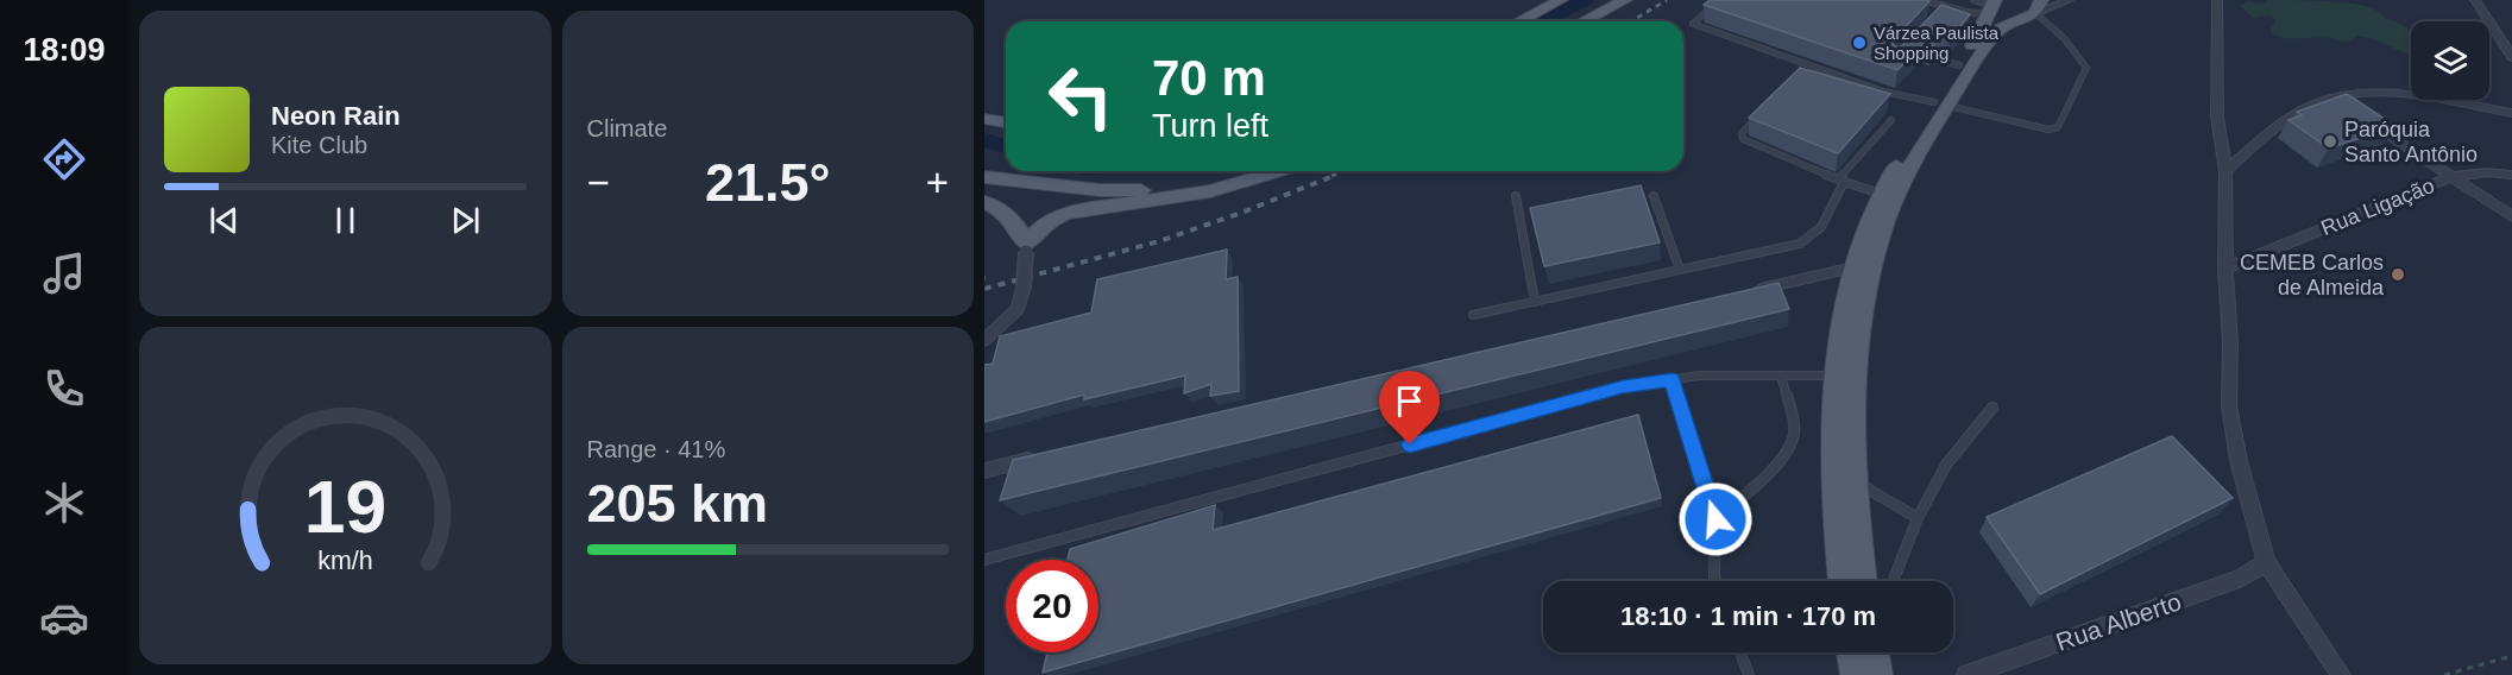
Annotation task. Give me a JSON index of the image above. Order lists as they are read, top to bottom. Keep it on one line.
{"streets":{"street":["Rua Ligação","Rua Alberto"]},"places":["Várzea Paulista Shopping","Paróquia Santo Antônio","CEMEB Carlos de Almeida"],"page":{"tabs":"18:09","tile":["Climate",["Range · 41%","205 km"]],"turn":["70 m","Turn left"],"song":["Neon Rain","Kite Club"],"heat":["−","21.5°","+"],"limit":"20","trip":"18:10 · 1 min · 170 m","gauge":["19","km/h"]}}
